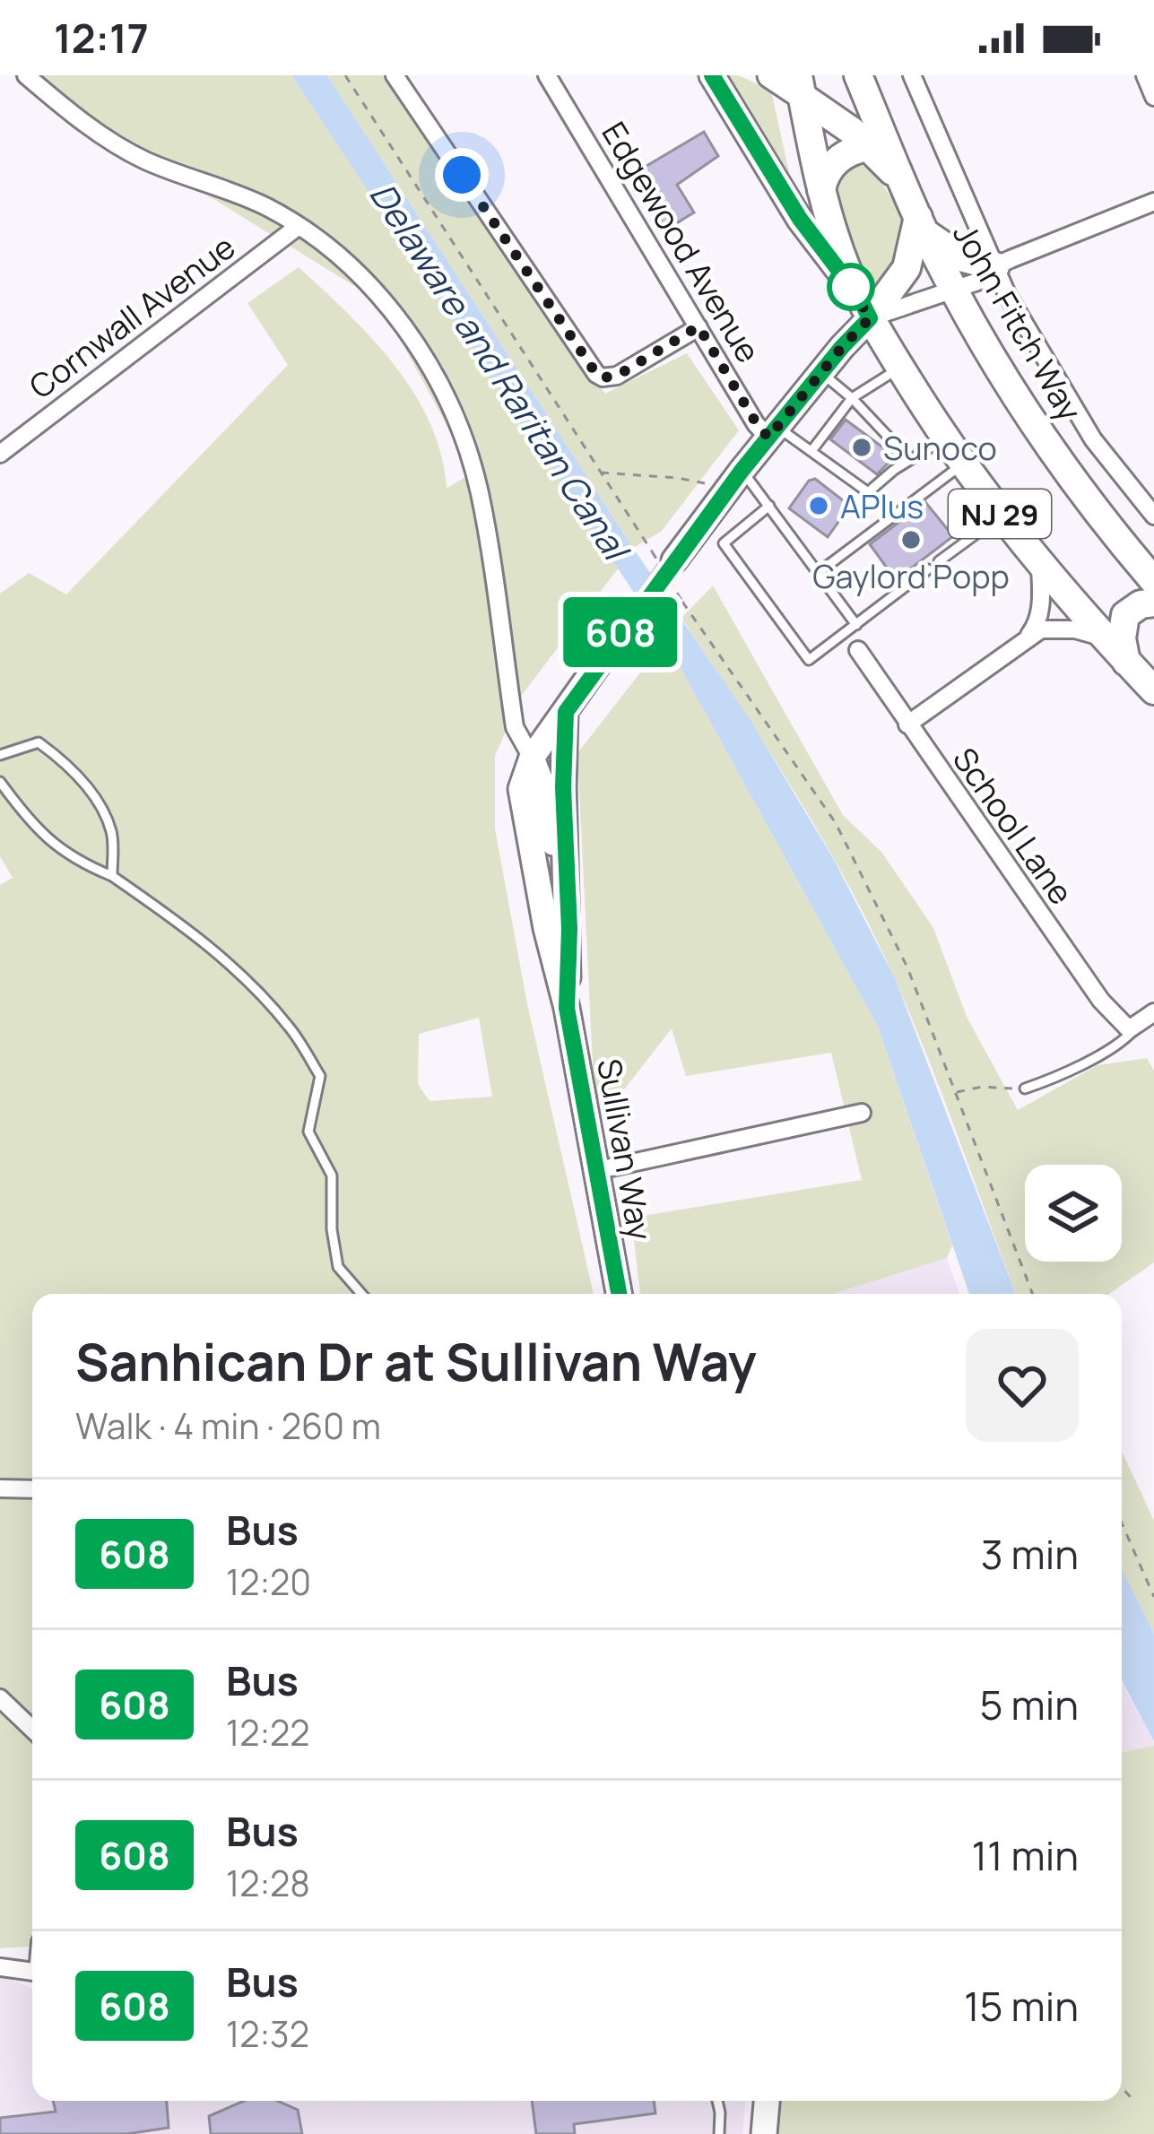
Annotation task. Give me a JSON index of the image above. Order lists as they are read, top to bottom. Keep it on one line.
{"streets":{"highway":["John Fitch Way","NJ 29"],"main road":["Sullivan Way"],"street":["Edgewood Avenue","Cornwall Avenue","School Lane"]},"water":["Delaware and Raritan Canal"],"places":["Sunoco","APlus","Gaylord Popp"],"lines":["bus line 608"],"page":{"status":"12:17","on_map":"608","heading":["Sanhican Dr at Sullivan Way","Walk · 4 min · 260 m"],"list":[{"mark":"608","name":"Bus","note":"12:20","value":"3 min"},{"mark":"608","name":"Bus","note":"12:22","value":"5 min"},{"mark":"608","name":"Bus","note":"12:28","value":"11 min"},{"mark":"608","name":"Bus","note":"12:32","value":"15 min"}]}}
